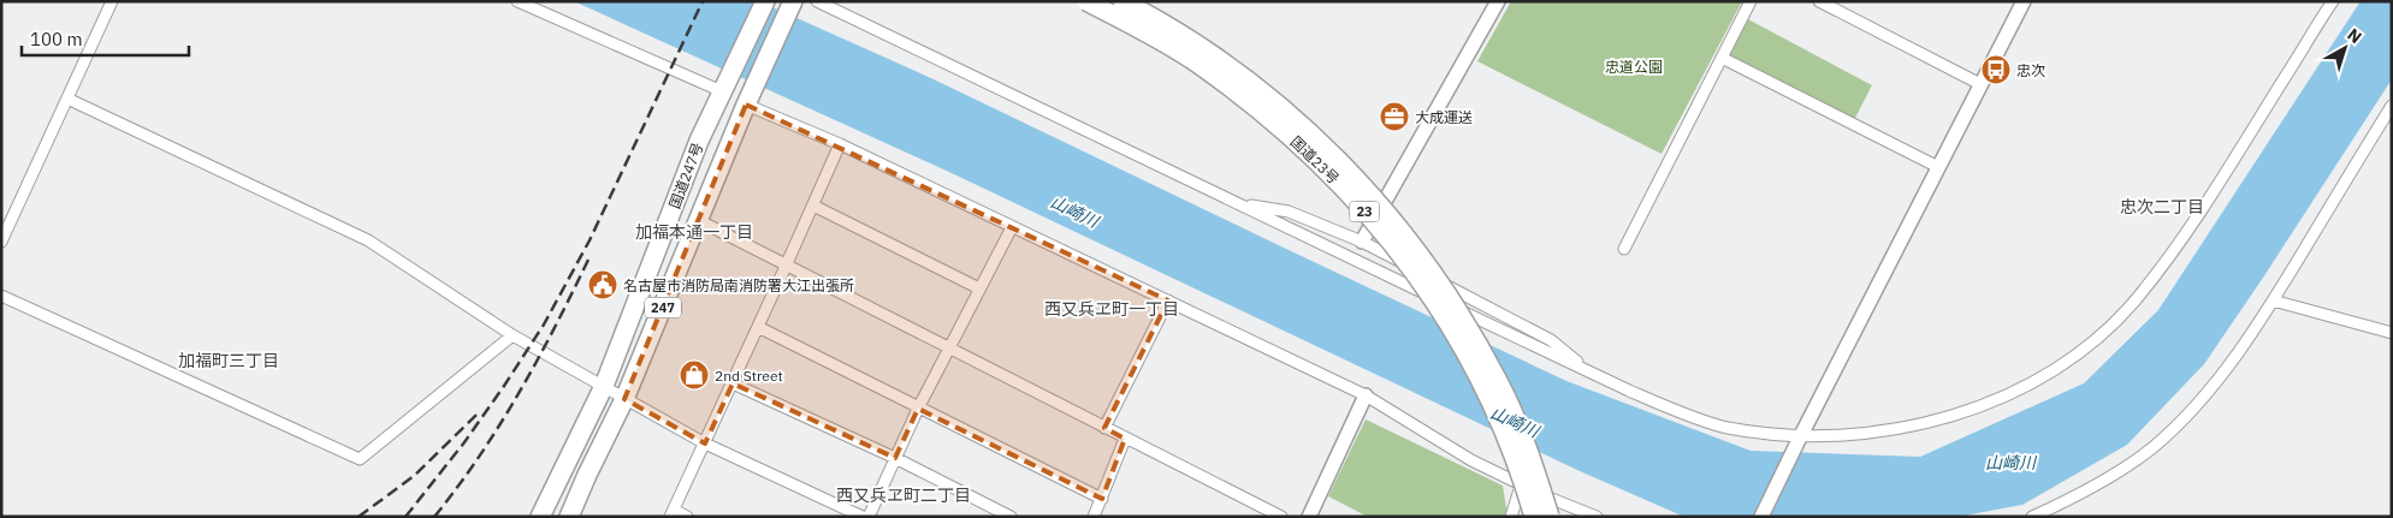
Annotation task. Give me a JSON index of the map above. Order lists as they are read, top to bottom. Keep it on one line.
{"streets":{"highway":["国道23号","国道247号","23","247"]},"districts":["忠次二丁目","加福本通一丁目","西又兵ヱ町一丁目","加福町三丁目","西又兵ヱ町二丁目"],"water":["山崎川"],"parks":["忠道公園"],"places":{"bus stop":["忠次"],"office":["大成運送"],"public building":["名古屋市消防局南消防署大江出張所"],"shop":["2nd Street"]},"scale_bar":"100 m","north":"top right"}
